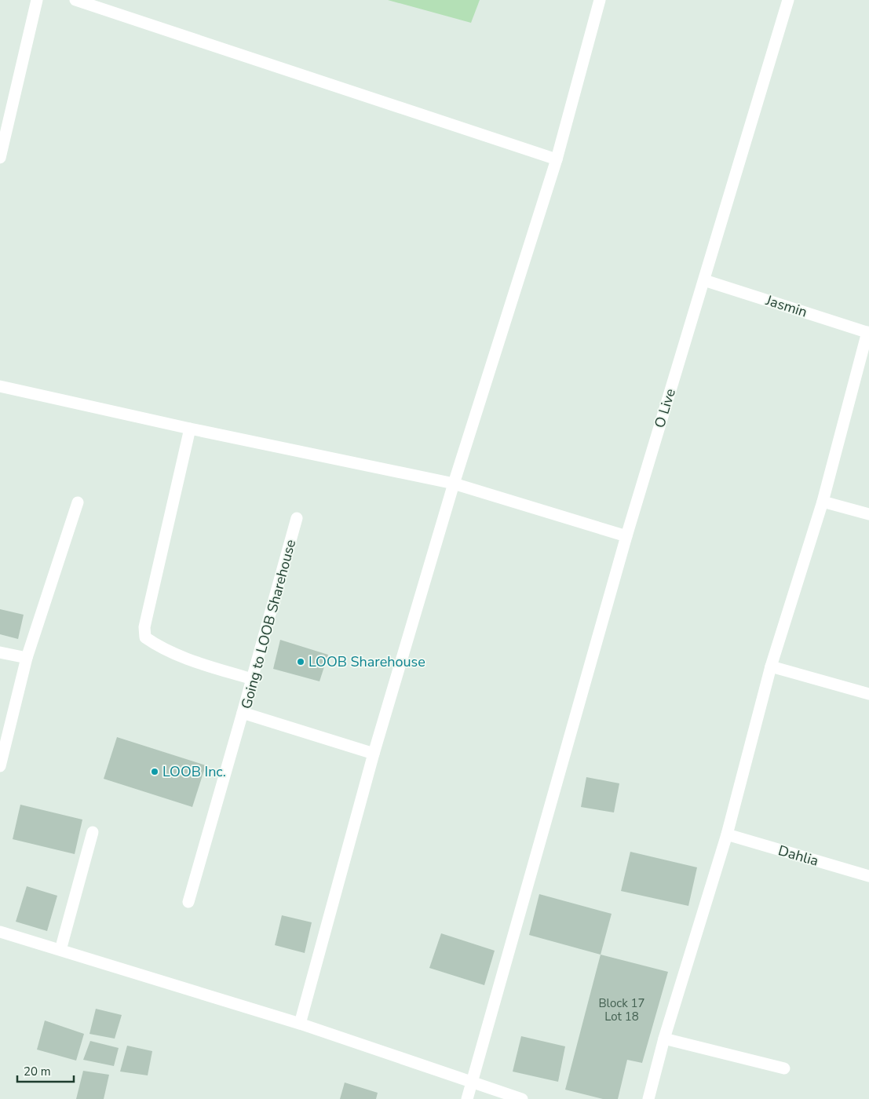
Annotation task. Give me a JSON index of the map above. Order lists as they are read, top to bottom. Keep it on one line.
{"streets":{"street":["Jasmin","O Live","Going to LOOB Sharehouse","Dahlia"]},"crossings":[["Jasmin","O Live"]],"places":["LOOB Sharehouse","LOOB Inc."],"house_numbers":["Block 17 Lot 18"],"scale_bar":"20 m"}
